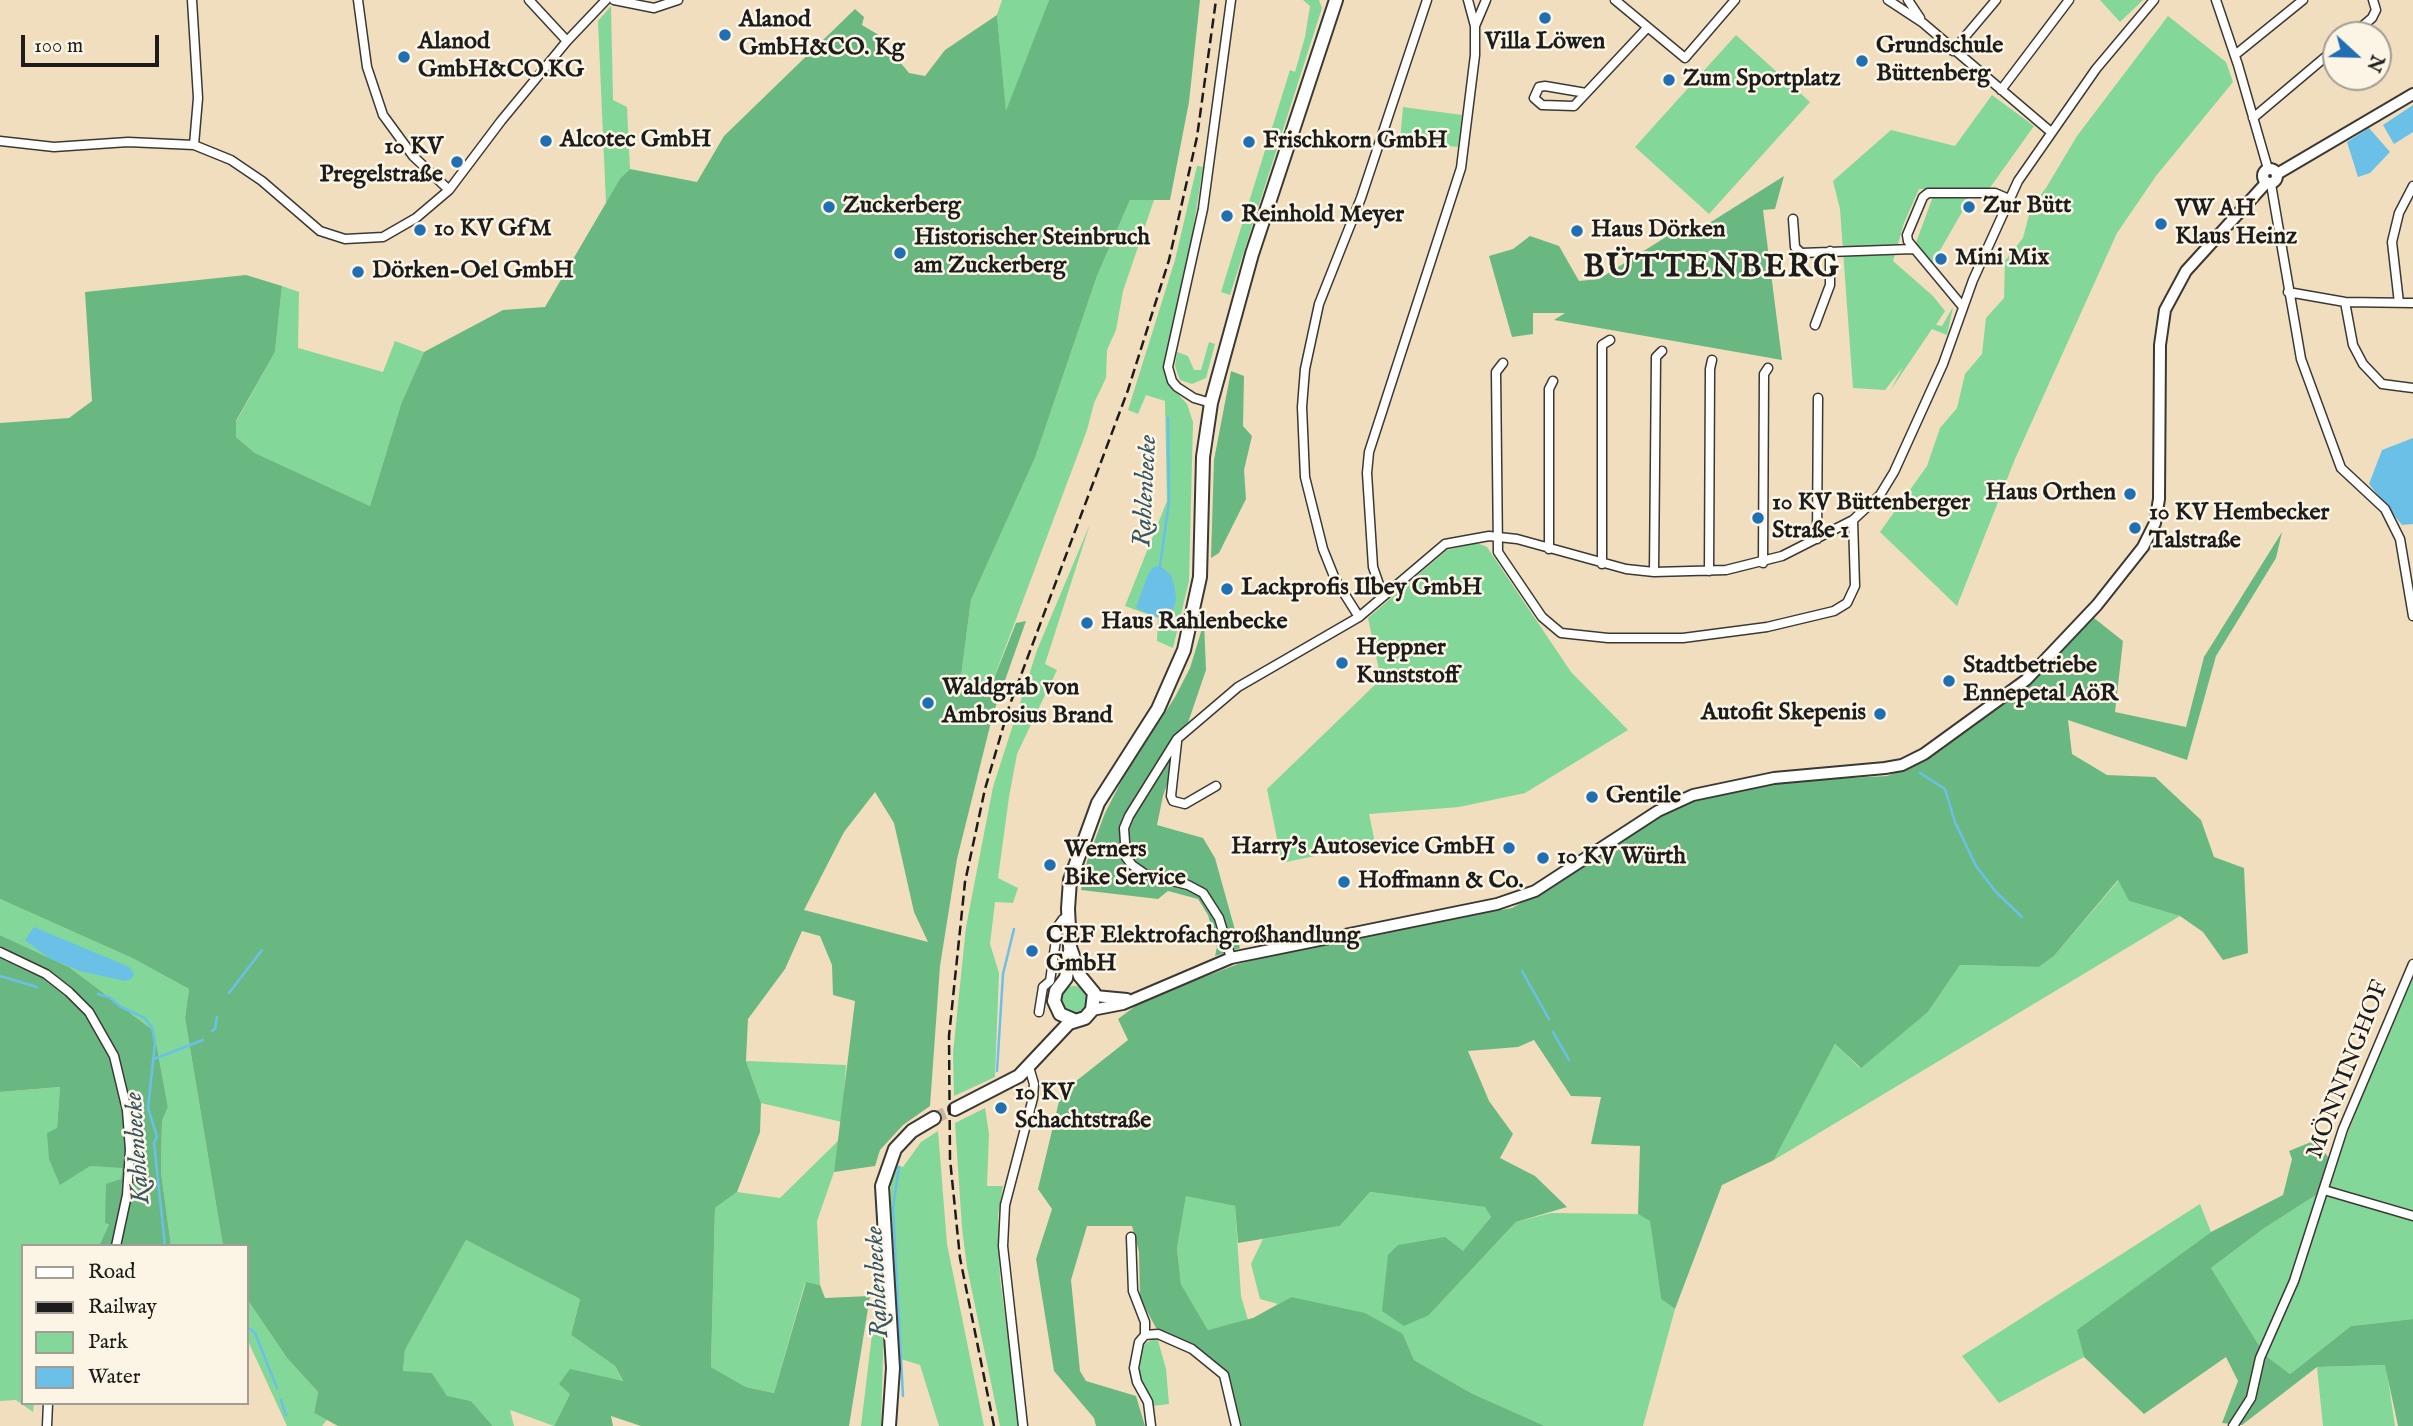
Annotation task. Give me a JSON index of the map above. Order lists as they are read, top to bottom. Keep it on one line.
{"streets":{"street":["MÖNNINGHOF"]},"districts":["BÜTTENBERG"],"water":["Rahlenbecke","Kahlenbecke"],"places":["Villa Löwen","Alanod GmbH&CO. Kg","Alanod GmbH&CO.KG","Grundschule Büttenberg","Zum Sportplatz","Alcotec GmbH","Frischkorn GmbH","10 KV Pregelstraße","Zuckerberg","Zur Bütt","Reinhold Meyer","VW AH Klaus Heinz","10 KV GfM","Haus Dörken","Historischer Steinbruch am Zuckerberg","Mini Mix","Dörken-Oel GmbH","Haus Orthen","10 KV Büttenberger Straße 1","10 KV Hembecker Talstraße","Lackprofis Ilbey GmbH","Haus Rahlenbecke","Heppner Kunststoff","Stadtbetriebe Ennepetal AöR","Waldgrab von Ambrosius Brand","Autofit Skepenis","Gentile","Harry's Autosevice GmbH","10 KV Würth","Werners Bike Service","Hoffmann & Co.","CEF Elektrofachgroßhandlung GmbH","10 KV Schachtstraße"],"legend":["Road","Railway","Park","Water"],"scale_bar":"100 m","north":"right"}
